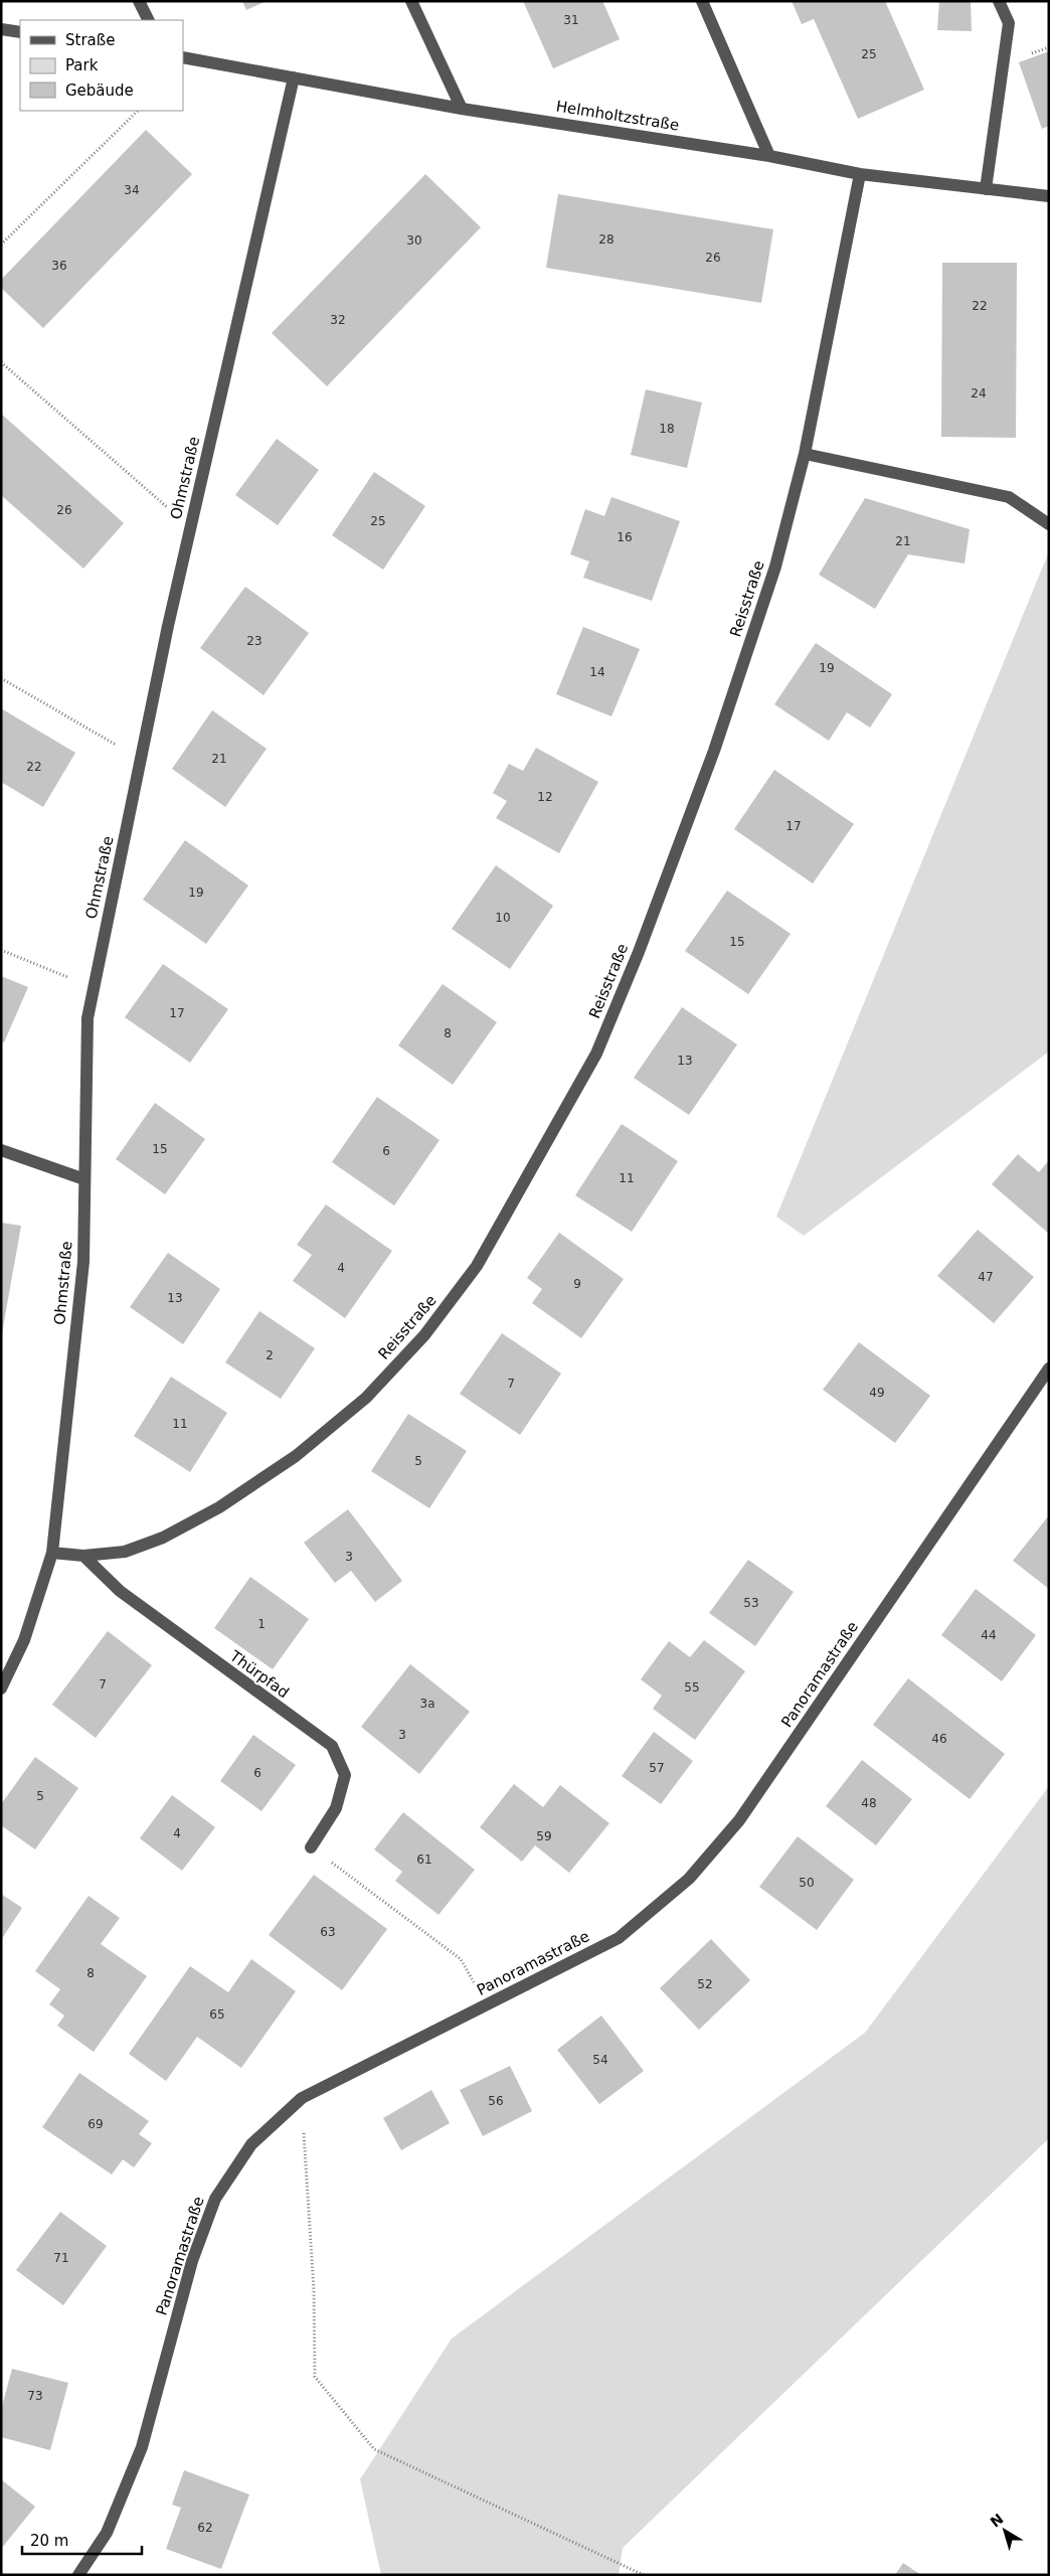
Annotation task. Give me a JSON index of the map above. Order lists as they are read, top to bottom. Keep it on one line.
{"streets":{"street":["Helmholtzstraße","Ohmstraße","Reisstraße","Thürpfad","Panoramastraße"]},"crossings":[["Helmholtzstraße","Ohmstraße"],["Helmholtzstraße","Reisstraße"],["Ohmstraße","Reisstraße"],["Reisstraße","Thürpfad"]],"house_numbers":["31","25","34","28","30","26","36","22","32","24","18","26","25","16","21","23","19","14","21","22","12","17","19","10","15","17","8","13","15","6","11","4","47","9","13","2","7","49","11","5","3","53","1","44","7","55","3a","3","46","57","6","5","48","4","59","61","50","63","8","52","65","54","56","69","71","73","62"],"legend":["Straße","Park","Gebäude"],"scale_bar":"20 m","north":"top left"}
